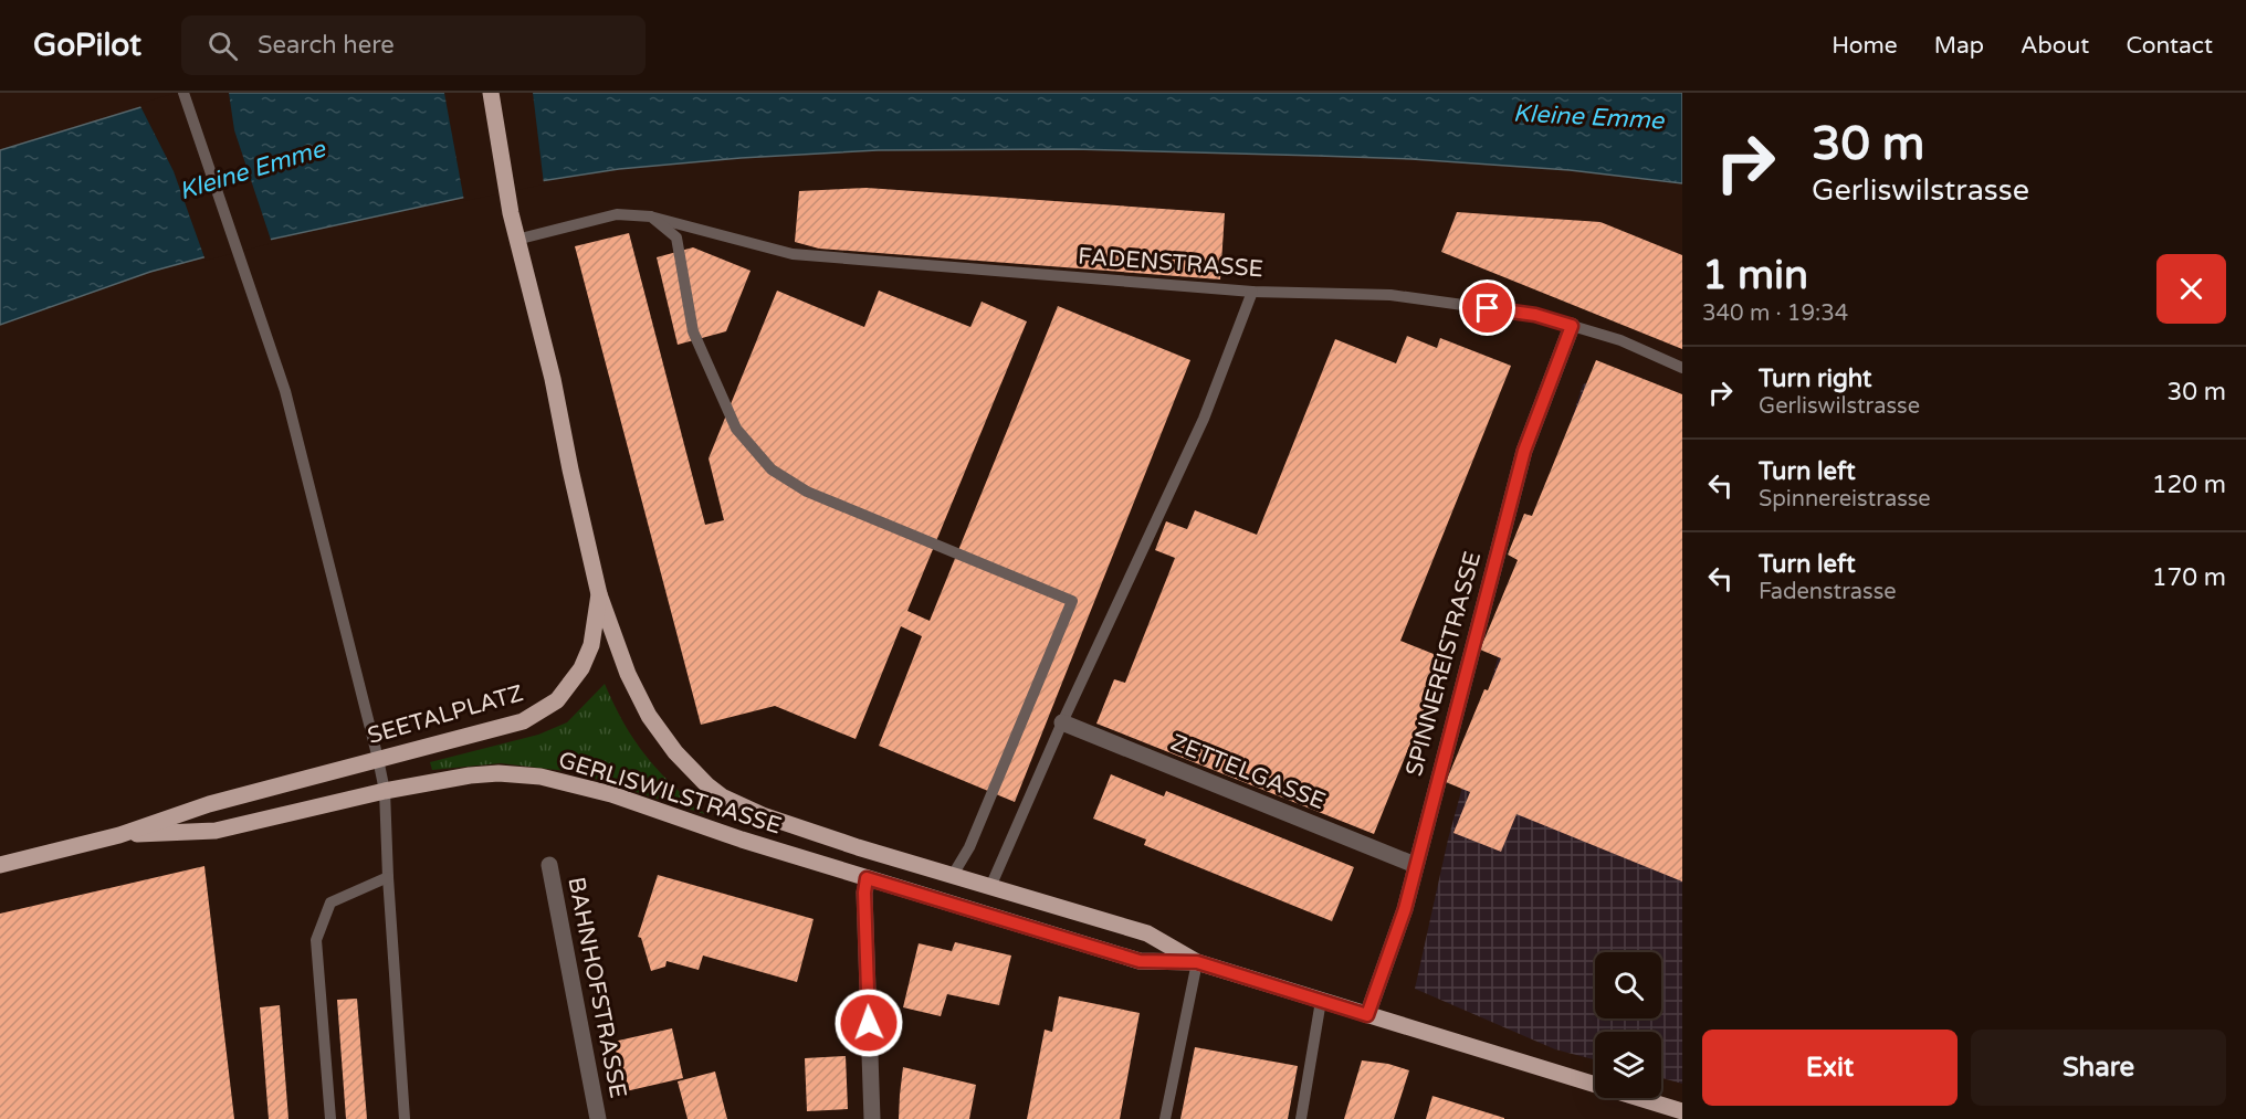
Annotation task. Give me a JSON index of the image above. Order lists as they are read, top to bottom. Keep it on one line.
{"streets":{"main road":["SEETALPLATZ","GERLISWILSTRASSE"],"street":["SPINNEREISTRASSE","ZETTELGASSE","BAHNHOFSTRASSE"],"lane":["FADENSTRASSE"]},"crossings":[["FADENSTRASSE","SPINNEREISTRASSE"],["FADENSTRASSE","SEETALPLATZ"],["SPINNEREISTRASSE","ZETTELGASSE"],["SPINNEREISTRASSE","GERLISWILSTRASSE"],["SEETALPLATZ","GERLISWILSTRASSE"]],"water":["Kleine Emme"],"page":{"header":"GoPilot","search":"Search here","nav":["Home","Map","About","Contact"],"turn":["30 m","Gerliswilstrasse"],"heading":["1 min","340 m · 19:34"],"list":[{"name":"Turn right","note":"Gerliswilstrasse","value":"30 m"},{"name":"Turn left","note":"Spinnereistrasse","value":"120 m"},{"name":"Turn left","note":"Fadenstrasse","value":"170 m"}],"buttons":["Exit","Share"]}}
